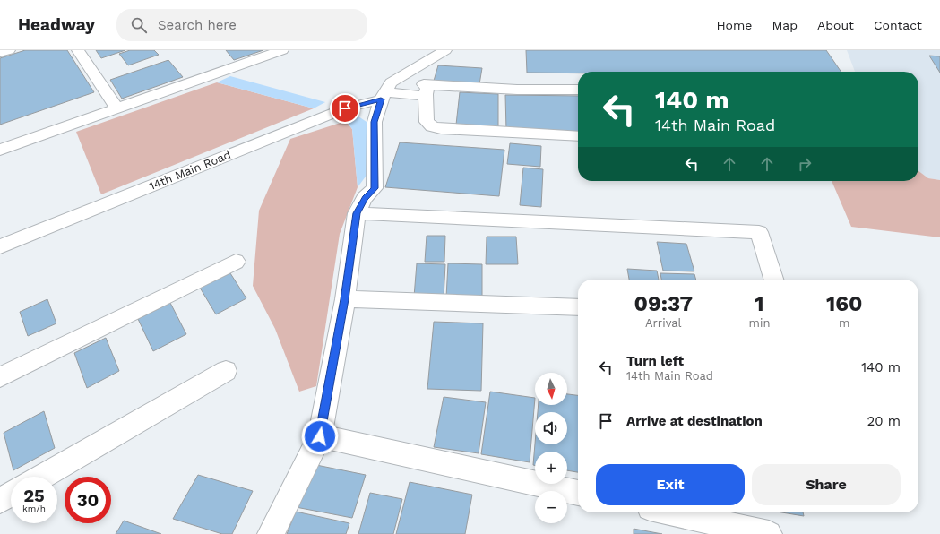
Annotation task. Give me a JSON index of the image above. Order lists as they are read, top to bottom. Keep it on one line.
{"streets":{"street":["14th Main Road"]},"north":"bottom","page":{"header":"Headway","search":"Search here","nav":["Home","Map","About","Contact"],"turn":["140 m","14th Main Road"],"eta":["09:37","Arrival","1","min","160","m"],"list":[{"name":"Turn left","note":"14th Main Road","value":"140 m"},{"name":"Arrive at destination","value":"20 m"}],"map_buttons":["+","−"],"buttons":["Exit","Share"],"speed":"25 km/h","limit":"30"}}
